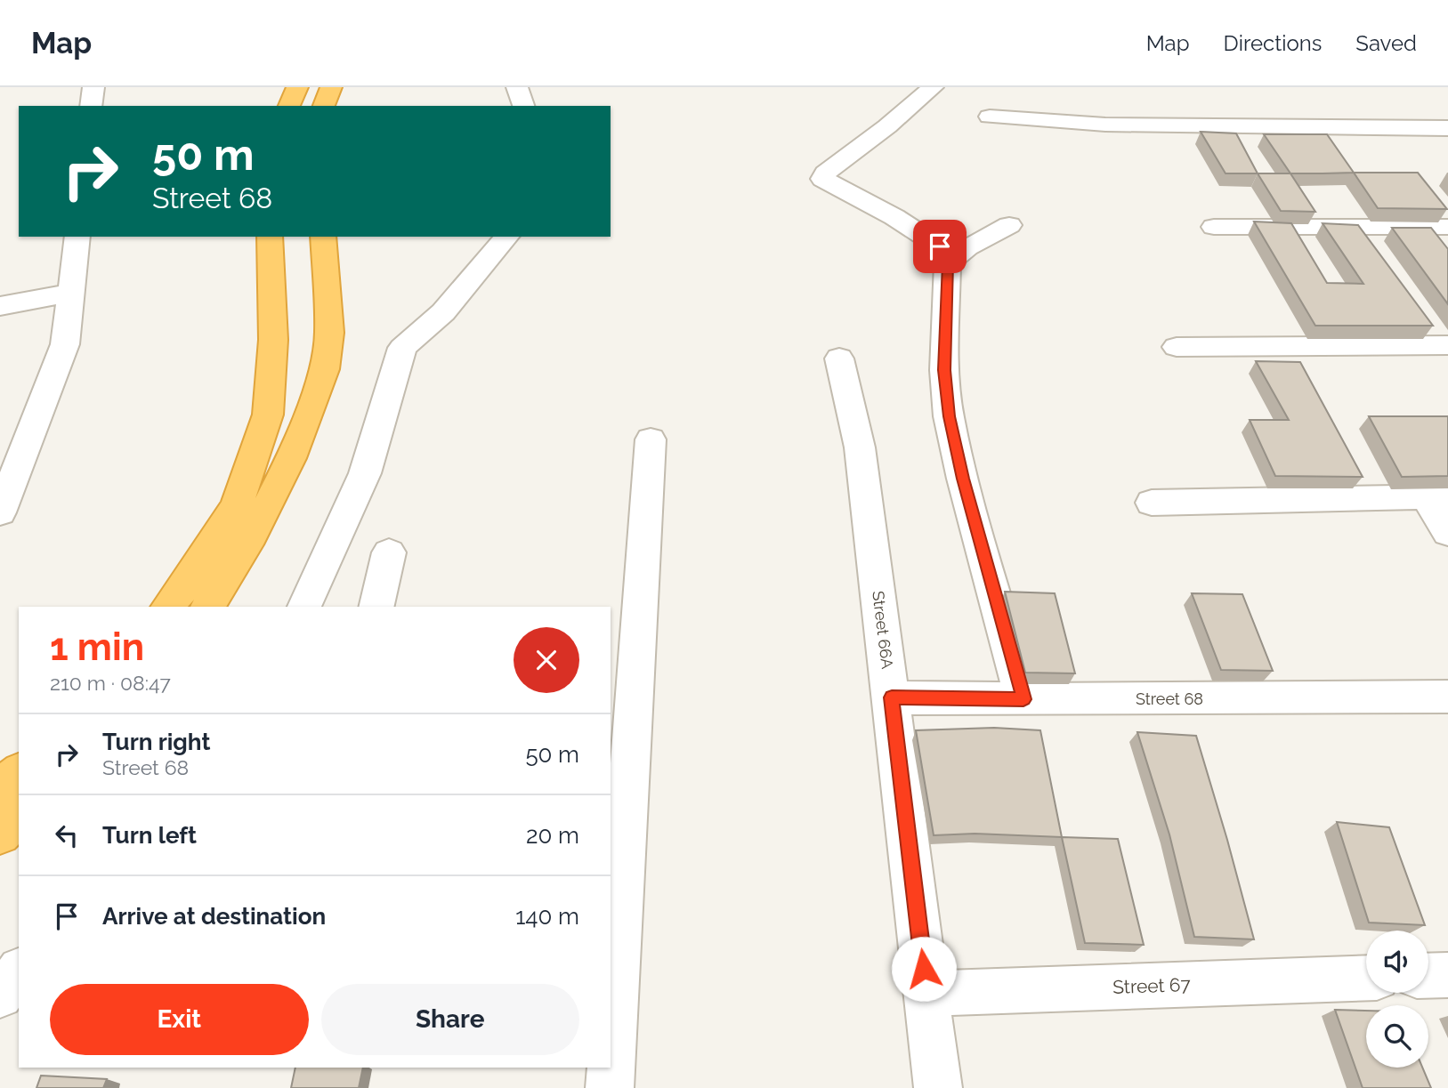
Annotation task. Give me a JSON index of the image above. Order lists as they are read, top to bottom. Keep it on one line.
{"streets":{"street":["Street 66A","Street 68","Street 67"]},"crossings":[["Street 66A","Street 68"],["Street 66A","Street 67"]],"page":{"header":"Map","nav":["Map","Directions","Saved"],"turn":["50 m","Street 68"],"heading":["1 min","210 m · 08:47"],"list":[{"name":"Turn right","note":"Street 68","value":"50 m"},{"name":"Turn left","value":"20 m"},{"name":"Arrive at destination","value":"140 m"}],"buttons":["Exit","Share"]}}
